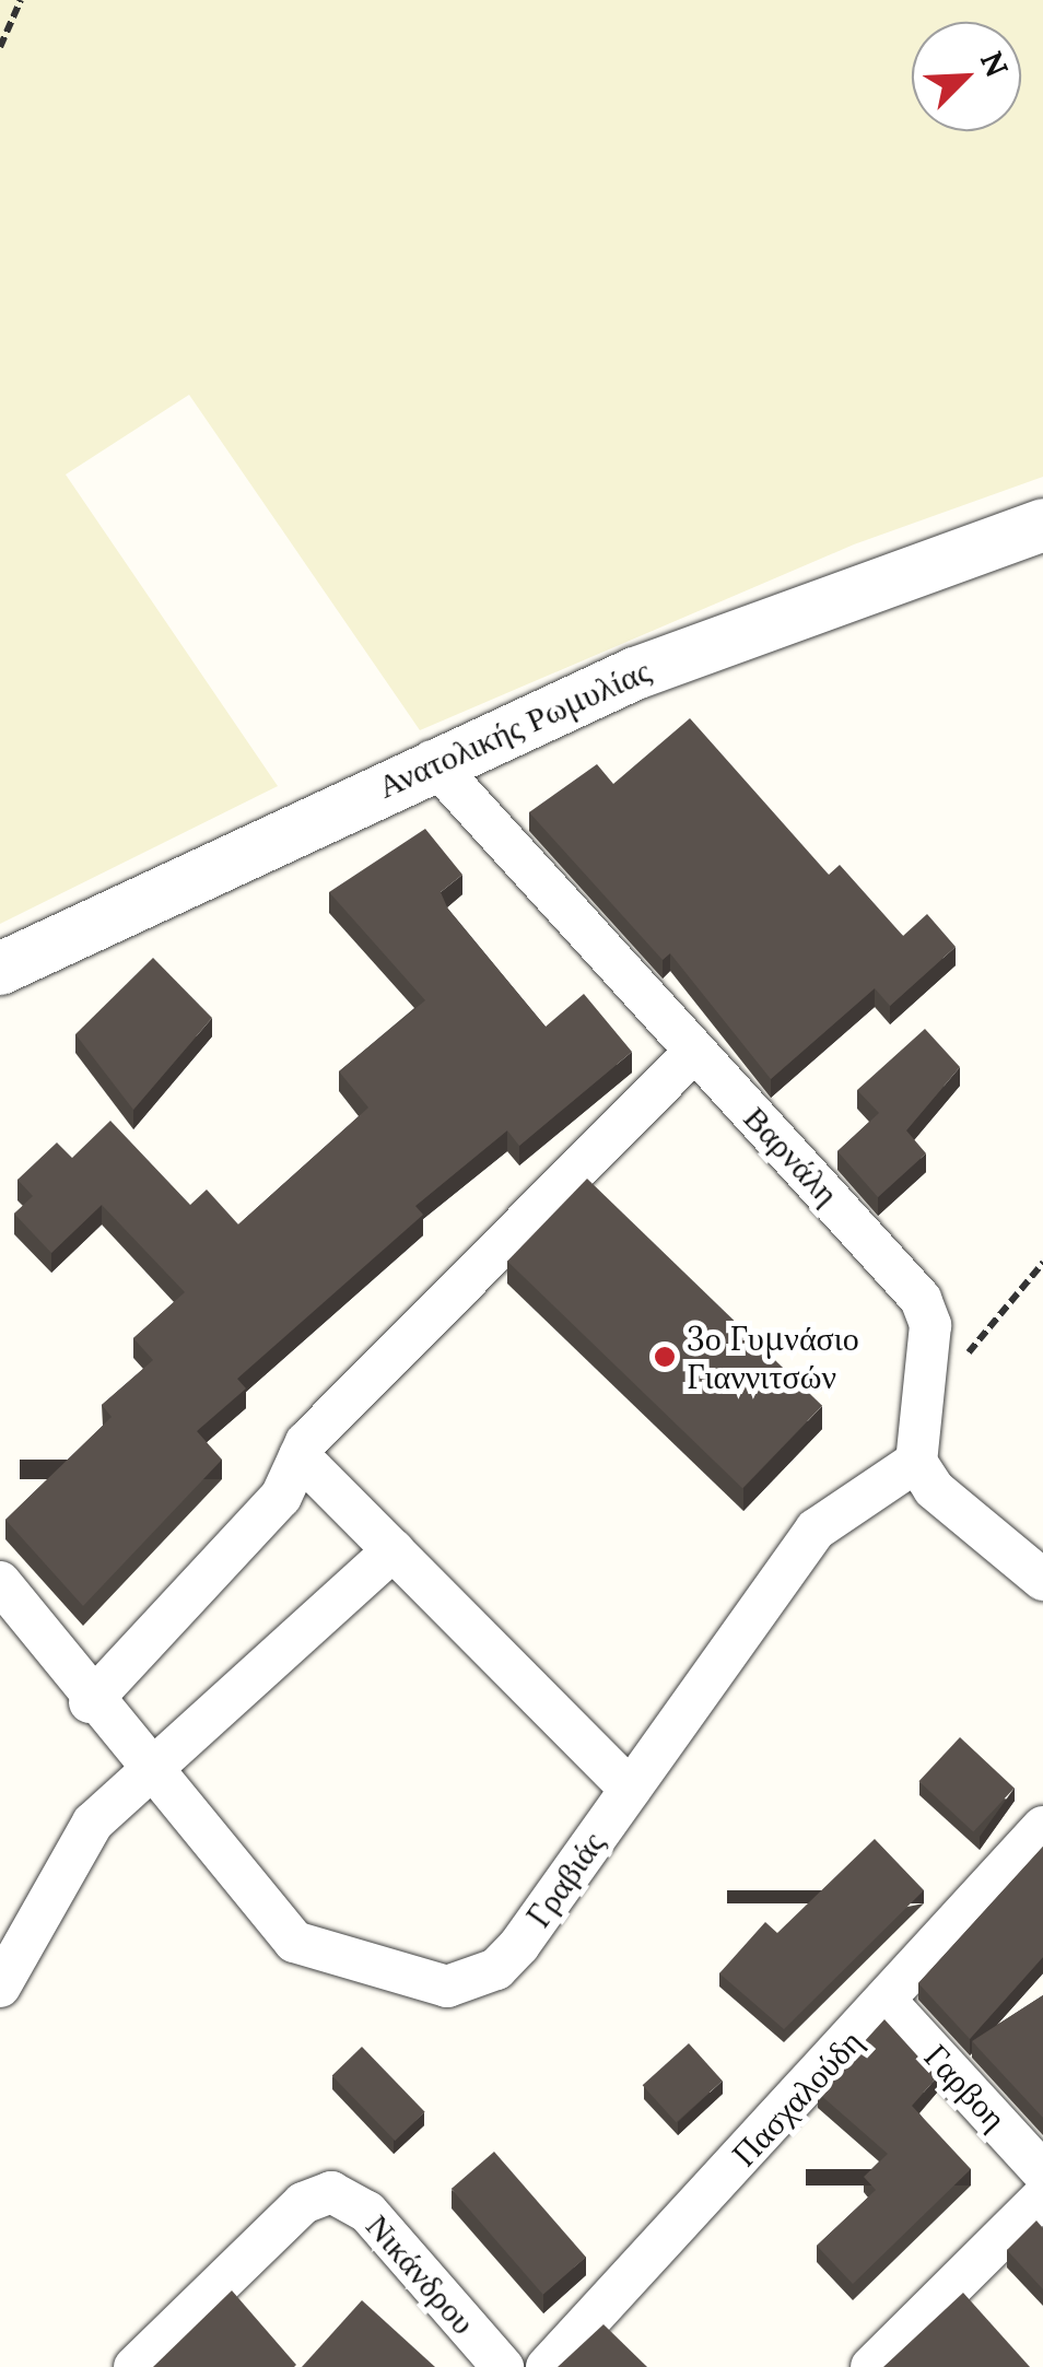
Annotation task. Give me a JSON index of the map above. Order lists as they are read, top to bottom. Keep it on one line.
{"streets":{"street":["Ανατολικής Ρωμυλίας","Βαρνάλη","Γραβιάς","Γαρβοη","Πασχαλούδη","Νικάνδρου"]},"crossings":[["Ανατολικής Ρωμυλίας","Βαρνάλη"],["Βαρνάλη","Γραβιάς"],["Γαρβοη","Πασχαλούδη"]],"places":["3ο Γυμνάσιο Γιαννιτσών"],"north":"top right"}
